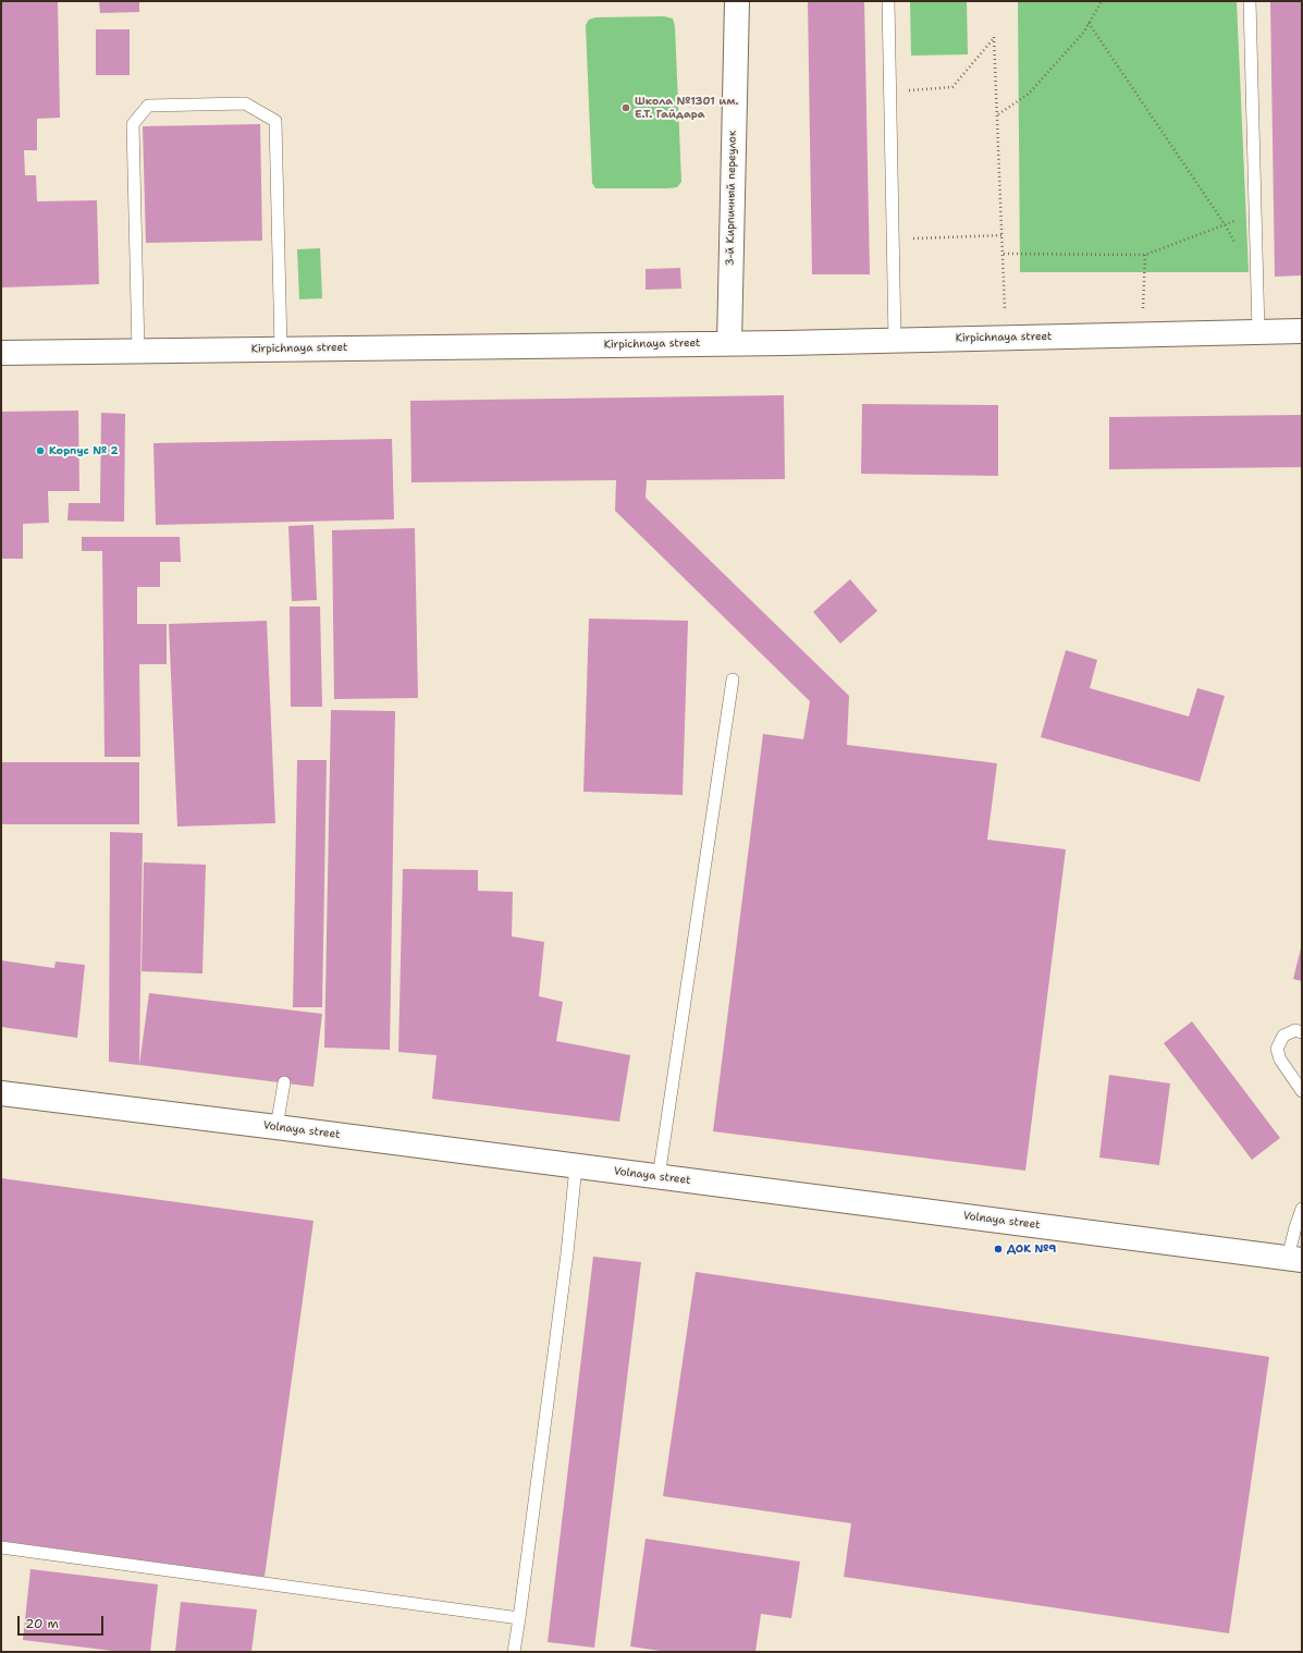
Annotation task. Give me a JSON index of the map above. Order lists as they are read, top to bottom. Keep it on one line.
{"streets":{"street":["3-й Кирпичный переулок","Kirpichnaya street","Volnaya street"]},"crossings":[["3-й Кирпичный переулок","Kirpichnaya street"]],"places":["Школа №1301 им. Е.Т. Гайдара","Корпус № 2","ДОК №9"],"scale_bar":"20 m"}
